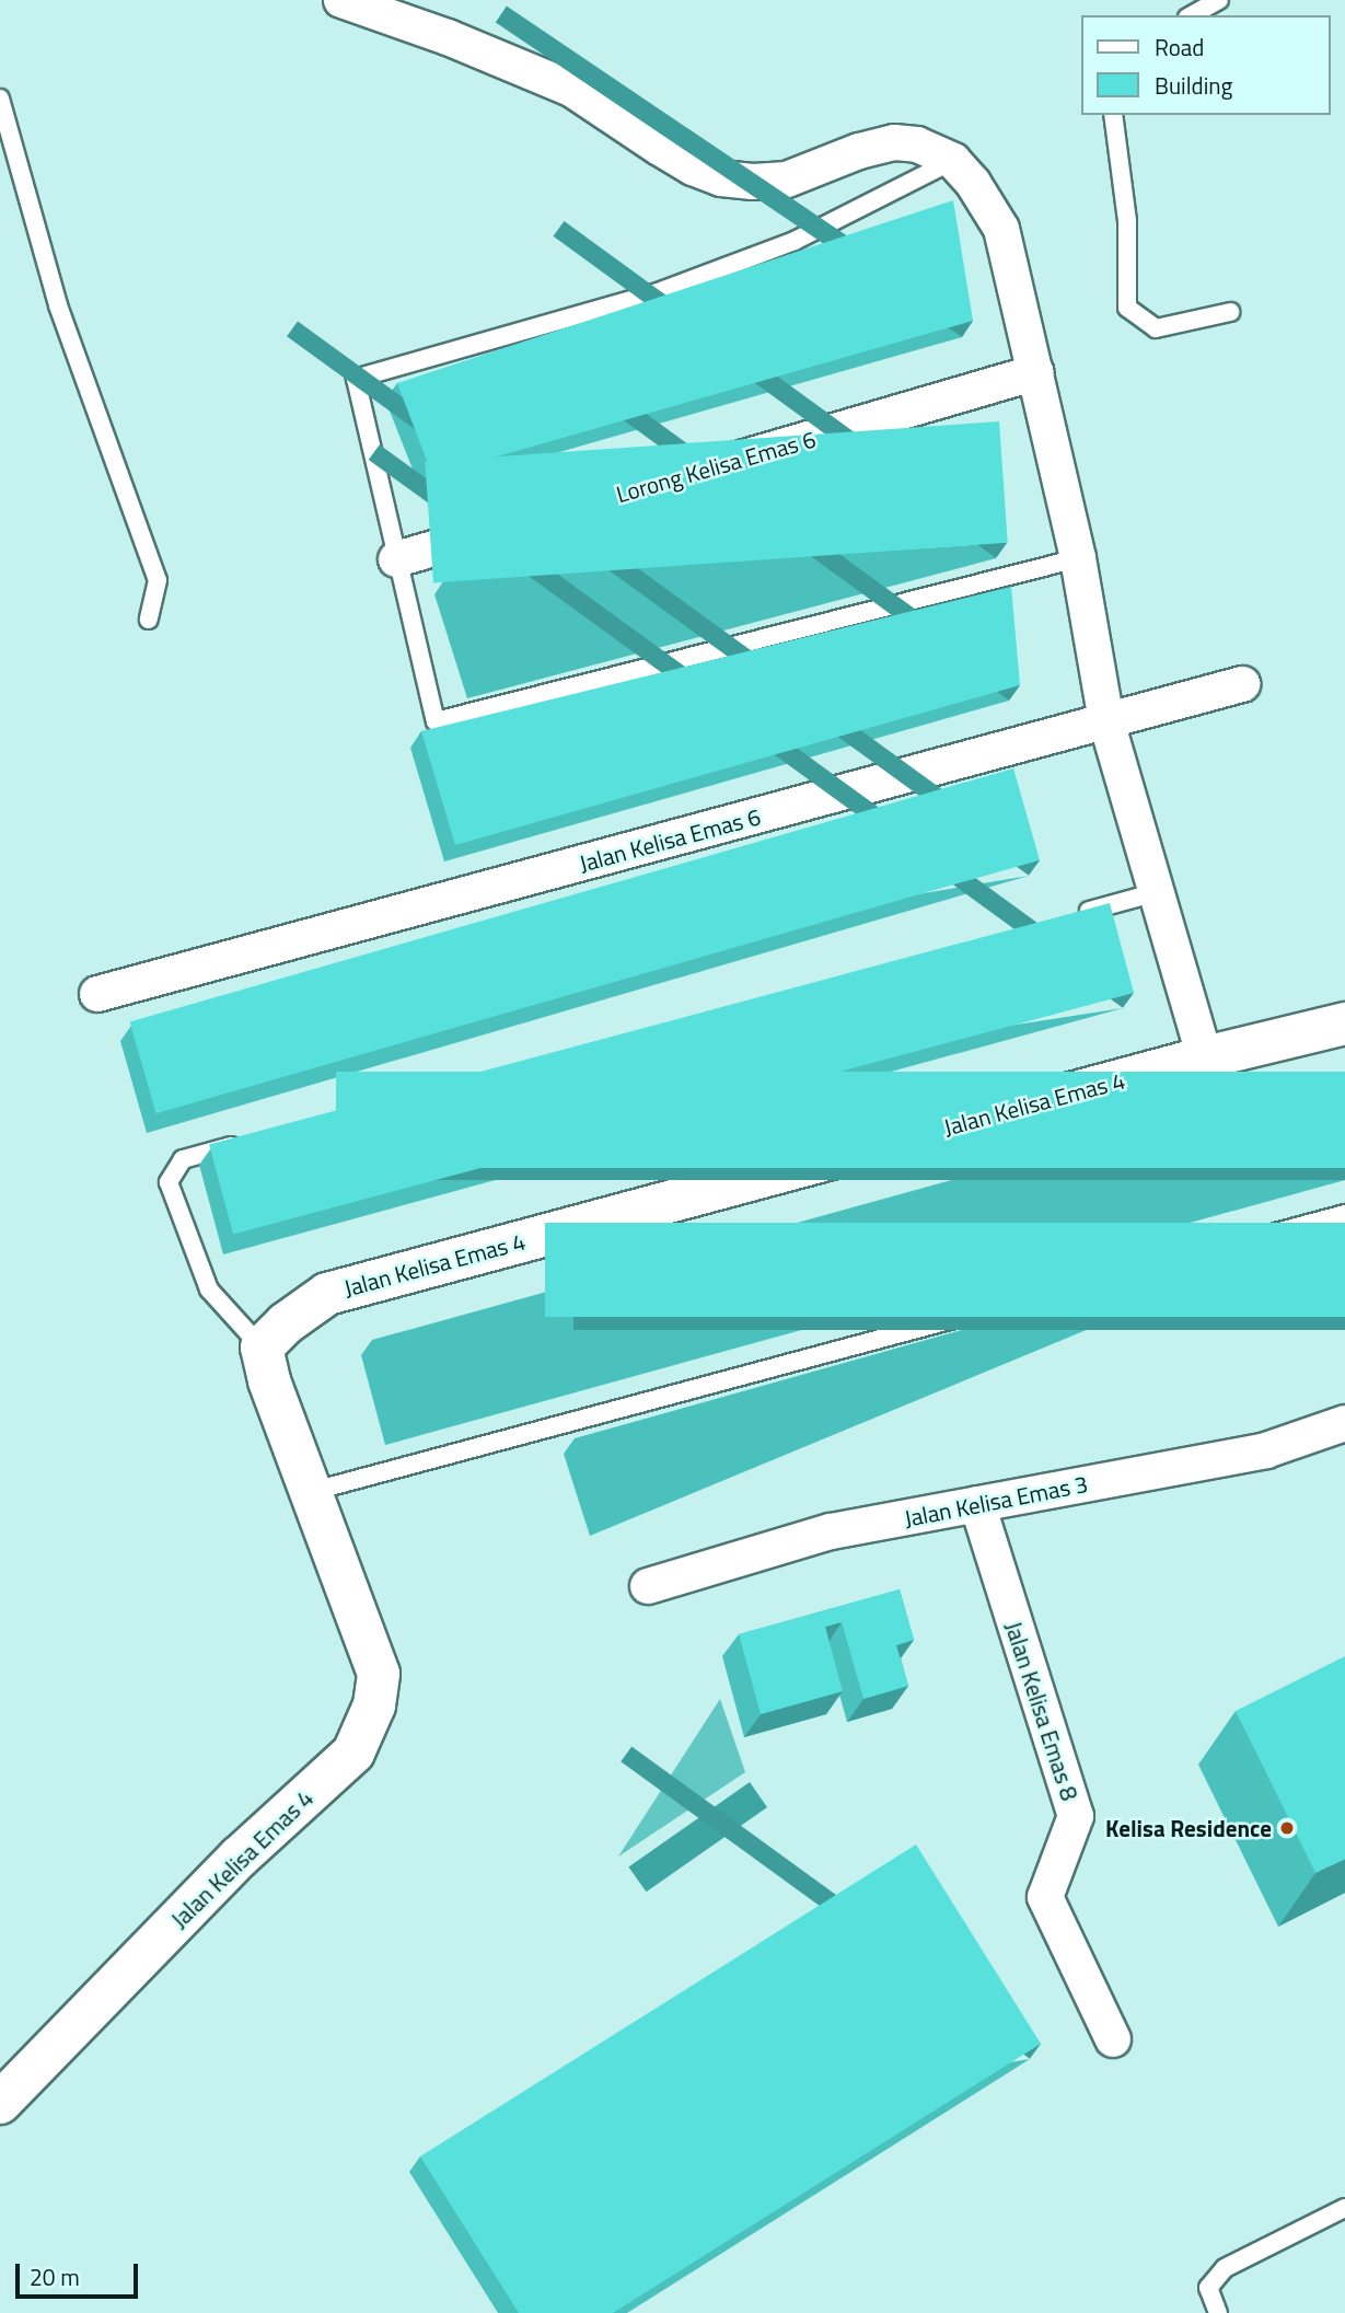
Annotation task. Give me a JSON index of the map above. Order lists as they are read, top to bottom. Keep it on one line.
{"streets":{"street":["Lorong Kelisa Emas 6","Jalan Kelisa Emas 6","Jalan Kelisa Emas 4","Jalan Kelisa Emas 3","Jalan Kelisa Emas 8"]},"crossings":[["Jalan Kelisa Emas 3","Jalan Kelisa Emas 8"]],"places":["Kelisa Residence"],"legend":["Road","Building"],"scale_bar":"20 m"}
